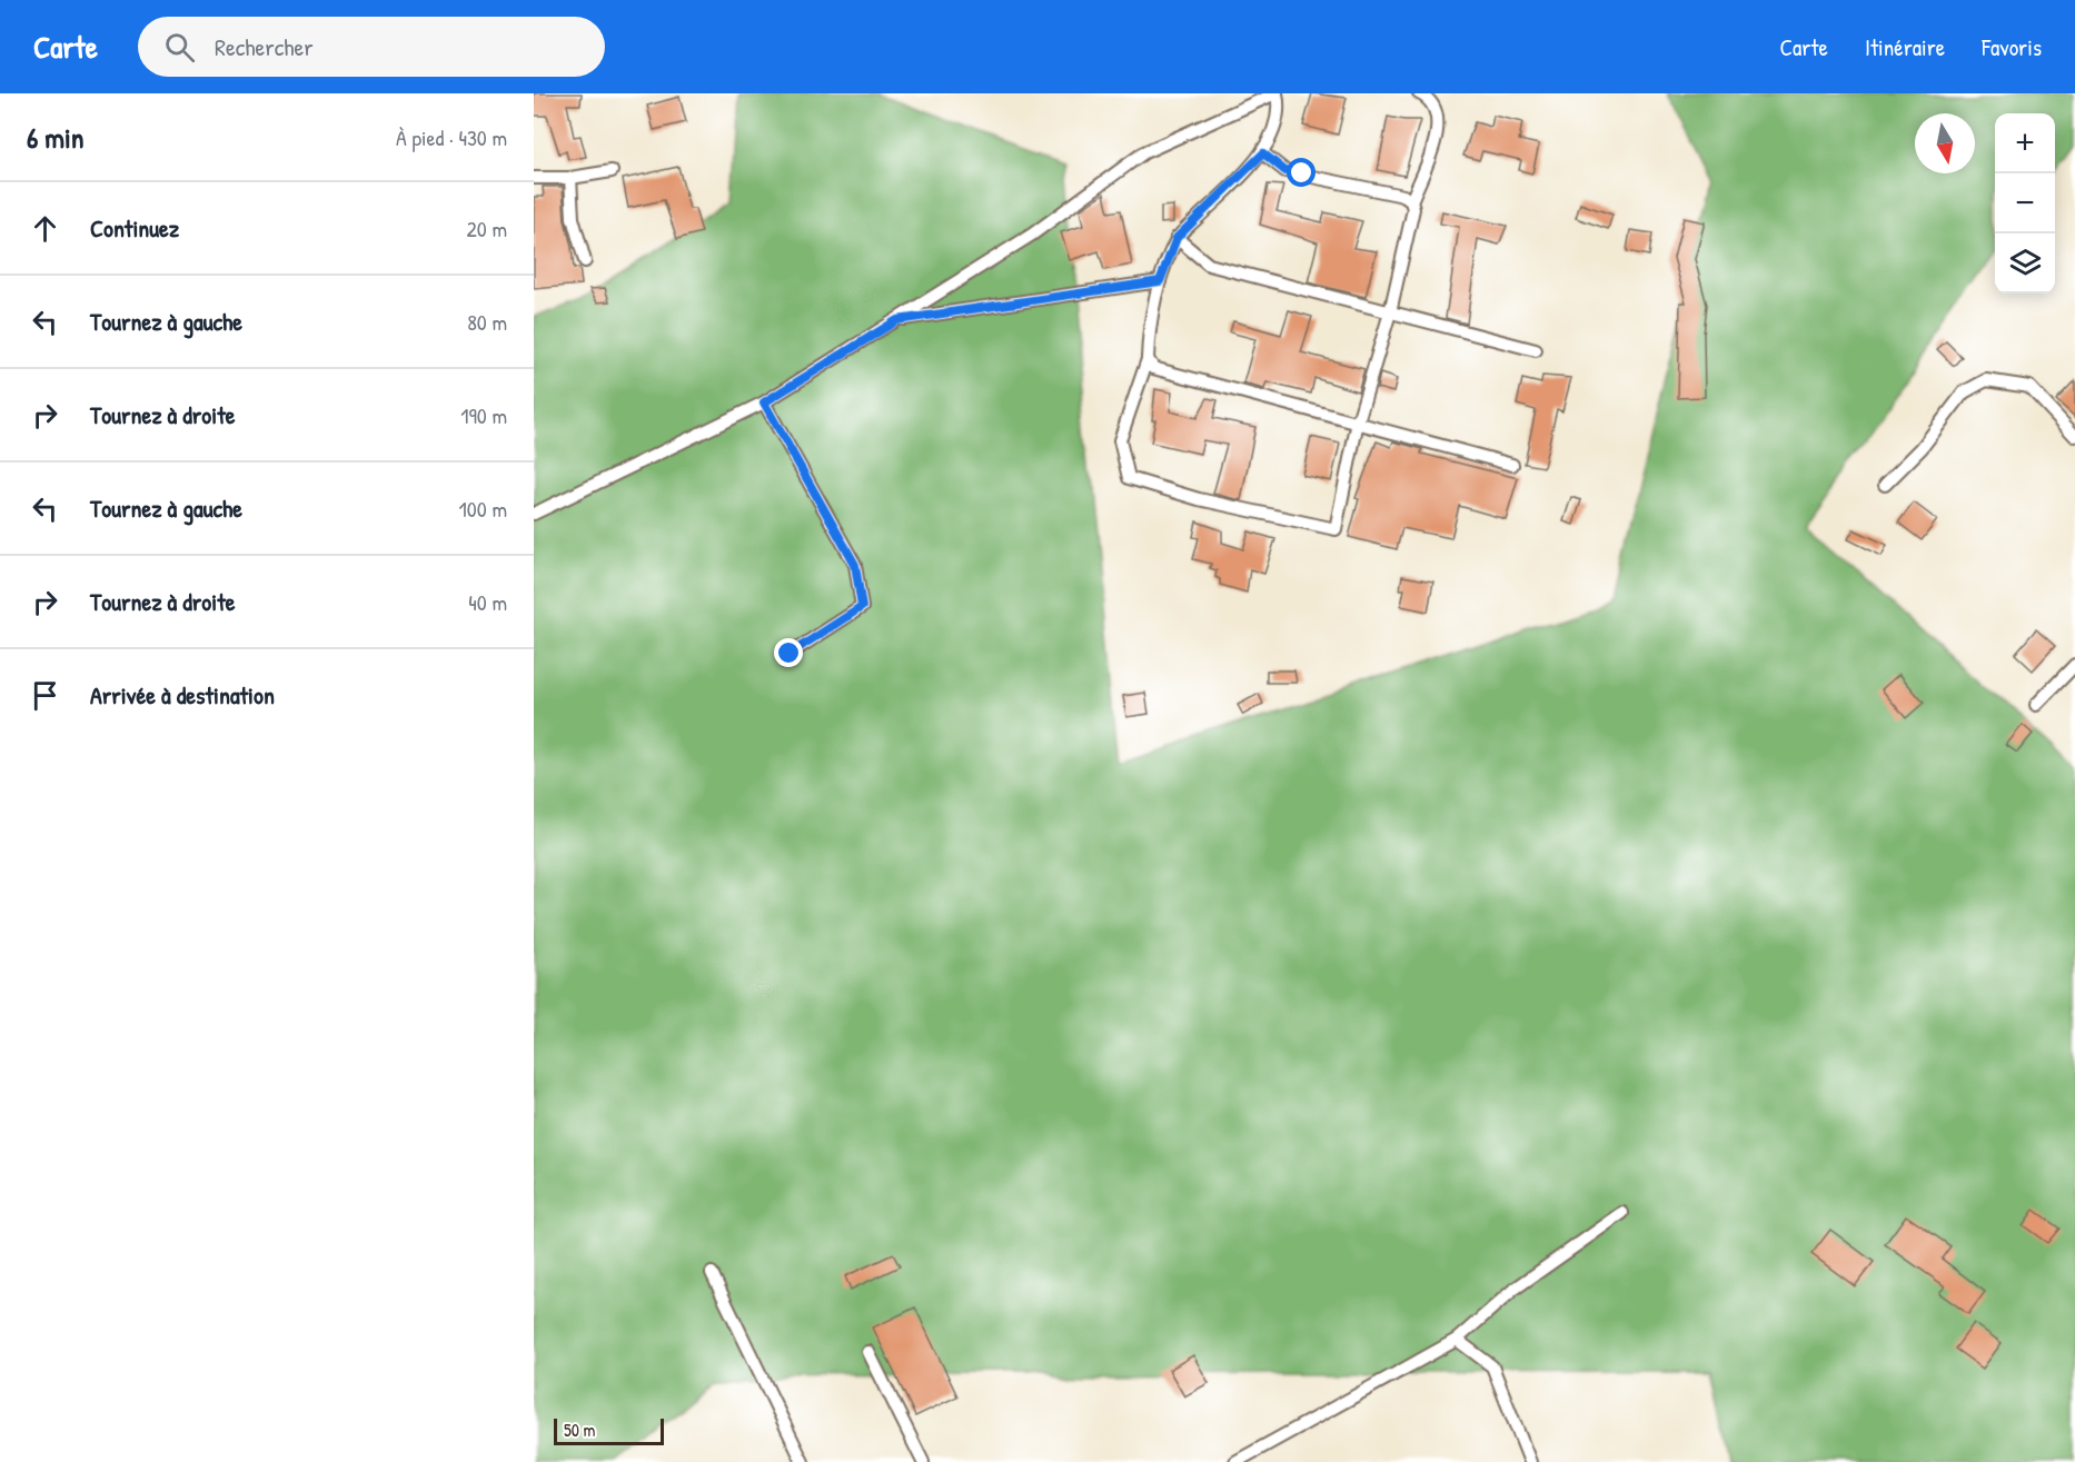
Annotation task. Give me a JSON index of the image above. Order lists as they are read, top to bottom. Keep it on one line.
{"scale_bar":"50 m","north":"bottom","page":{"header":"Carte","search":"Rechercher","nav":["Carte","Itinéraire","Favoris"],"heading":["6 min","À pied · 430 m"],"map_buttons":["+","−"],"list":[["Continuez","20 m"],["Tournez à gauche","80 m"],["Tournez à droite","190 m"],["Tournez à gauche","100 m"],["Tournez à droite","40 m"],"Arrivée à destination"],"scale":"50 m"}}
